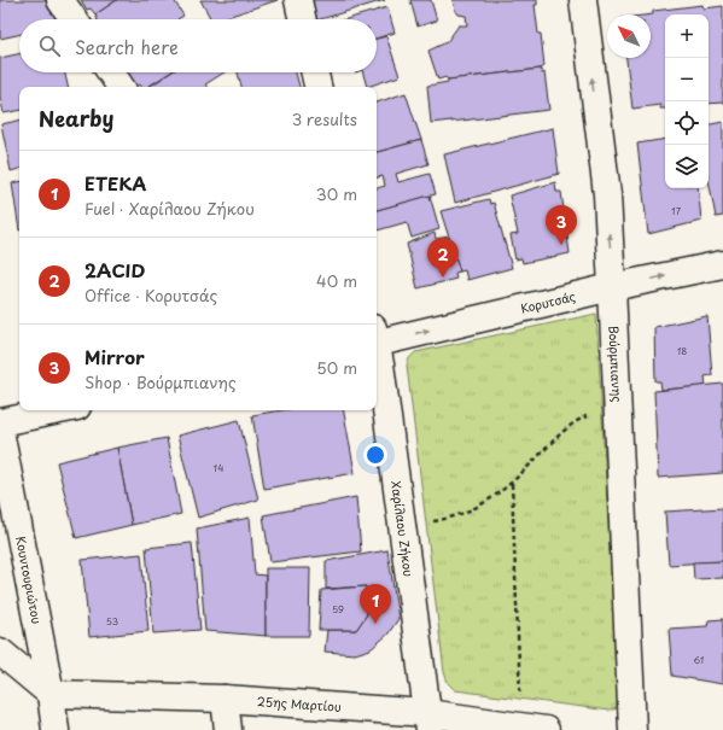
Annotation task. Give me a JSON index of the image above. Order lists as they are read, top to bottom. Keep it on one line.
{"streets":{"street":["Κορυτσάς","Βούρμπιανης","Χαρίλαου Ζήκου","Κουντουριώτου","25ης Μαρτίου"]},"crossings":[["Κορυτσάς","Βούρμπιανης"],["Χαρίλαου Ζήκου","25ης Μαρτίου"],["Κουντουριώτου","25ης Μαρτίου"]],"one_way":["Κορυτσάς","Βούρμπιανης"],"house_numbers":["17","18","14","59","53","61"],"north":"top left","page":{"map_buttons":["+","−"],"search":"Search here","heading":["Nearby","3 results"],"list":[{"mark":"1","name":"ΕΤΕΚΑ","note":"Fuel · Χαρίλαου Ζήκου","value":"30 m"},{"mark":"2","name":"2ACID","note":"Office · Κορυτσάς","value":"40 m"},{"mark":"3","name":"Mirror","note":"Shop · Βούρμπιανης","value":"50 m"}],"pins":["3","2","1"]}}
